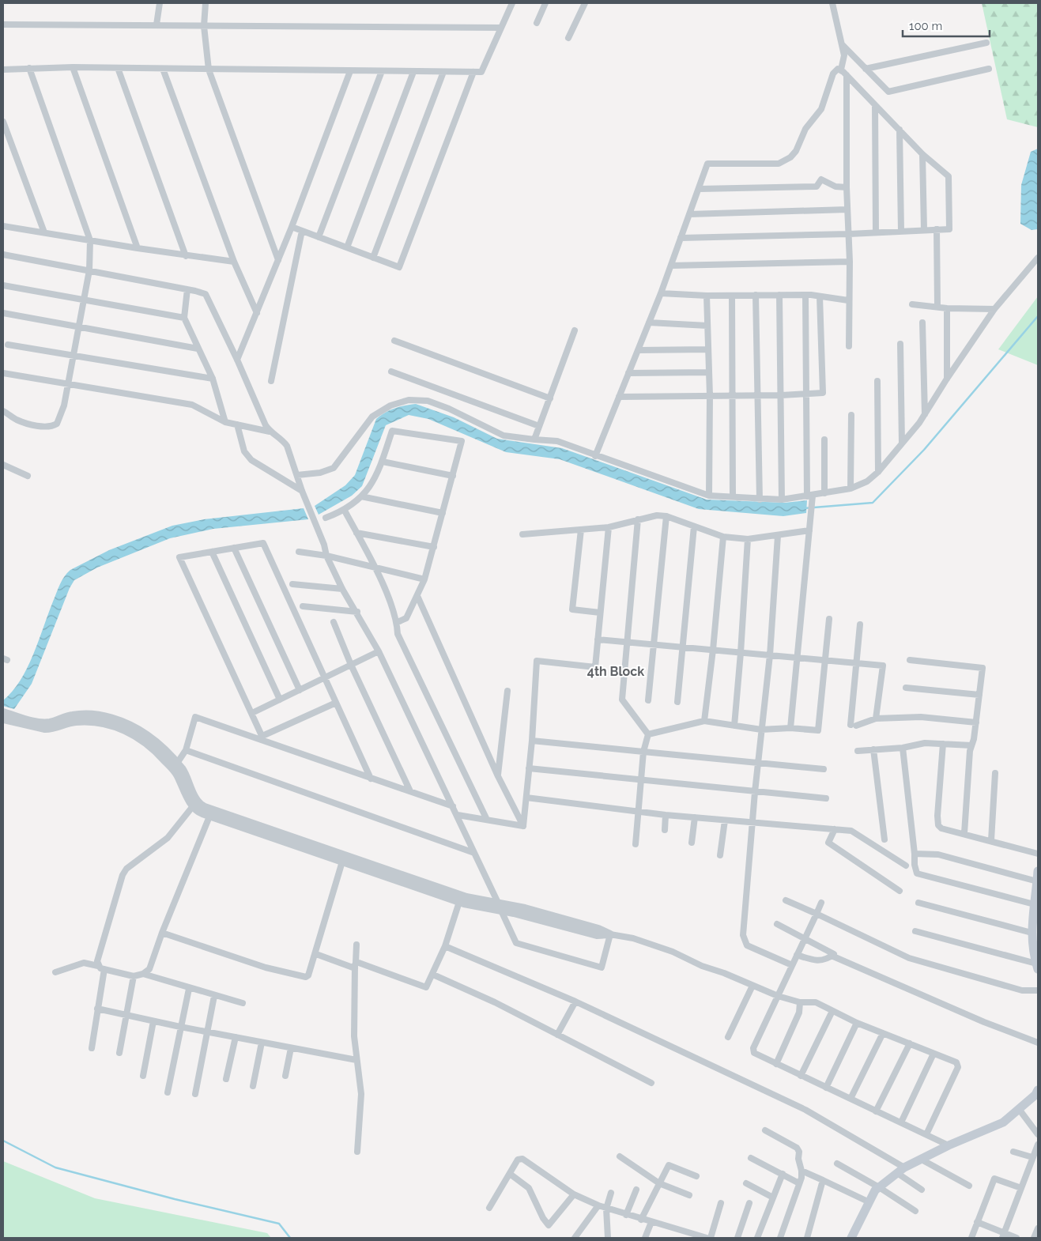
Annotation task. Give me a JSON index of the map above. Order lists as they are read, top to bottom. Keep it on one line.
{"districts":["4th Block"],"scale_bar":"100 m"}
